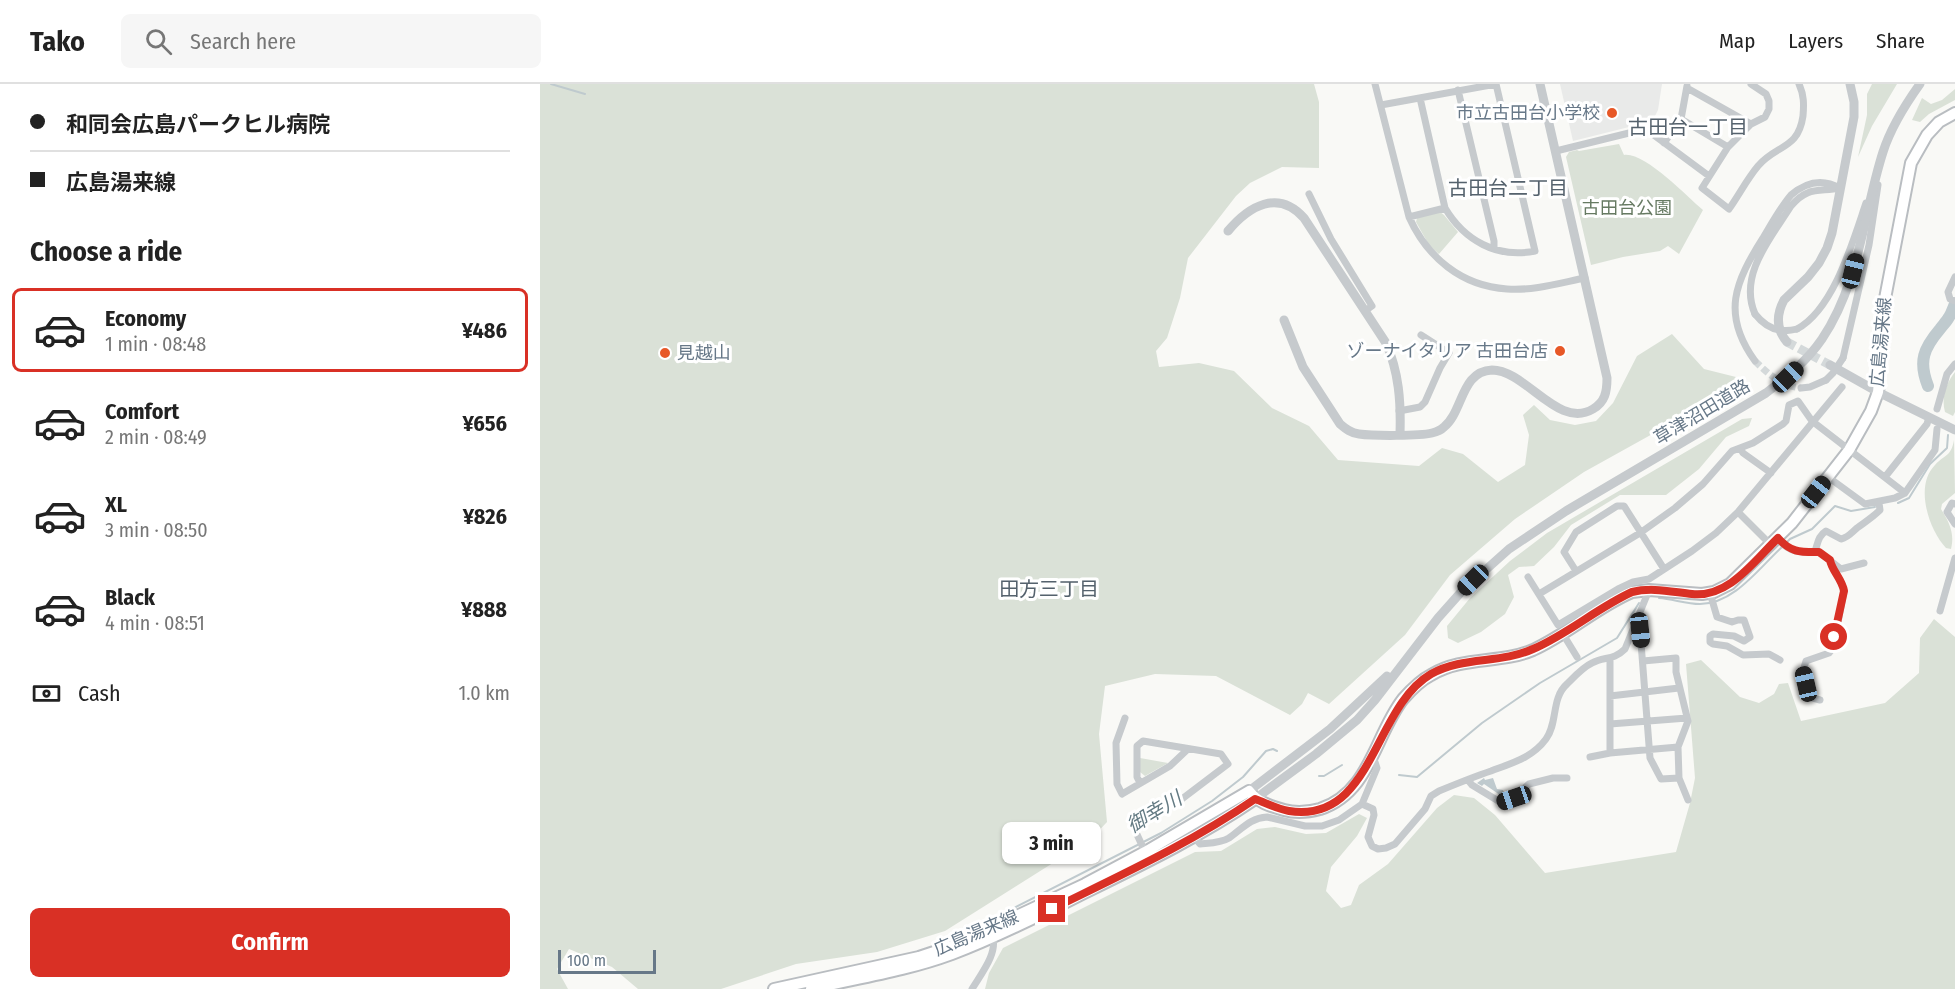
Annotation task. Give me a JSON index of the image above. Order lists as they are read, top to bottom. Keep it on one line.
{"streets":{"main road":["広島湯来線"],"street":["草津沼田道路"]},"crossings":[["広島湯来線","草津沼田道路"]],"districts":["古田台一丁目","古田台二丁目","田方三丁目"],"water":["御幸川"],"parks":["古田台公園"],"places":["市立古田台小学校","ゾーナイタリア 古田台店","見越山"],"scale_bar":"100 m","page":{"header":"Tako","search":"Search here","nav":["Map","Layers","Share"],"banner":["和同会広島パークヒル病院","広島湯来線"],"heading":"Choose a ride","list":[{"name":"Economy","note":"1 min · 08:48","value":"¥486"},{"name":"Comfort","note":"2 min · 08:49","value":"¥656"},{"name":"XL","note":"3 min · 08:50","value":"¥826"},{"name":"Black","note":"4 min · 08:51","value":"¥888"}],"pay":["Cash","1.0 km"],"bubble":"3 min","buttons":"Confirm","scale":"100 m"}}
